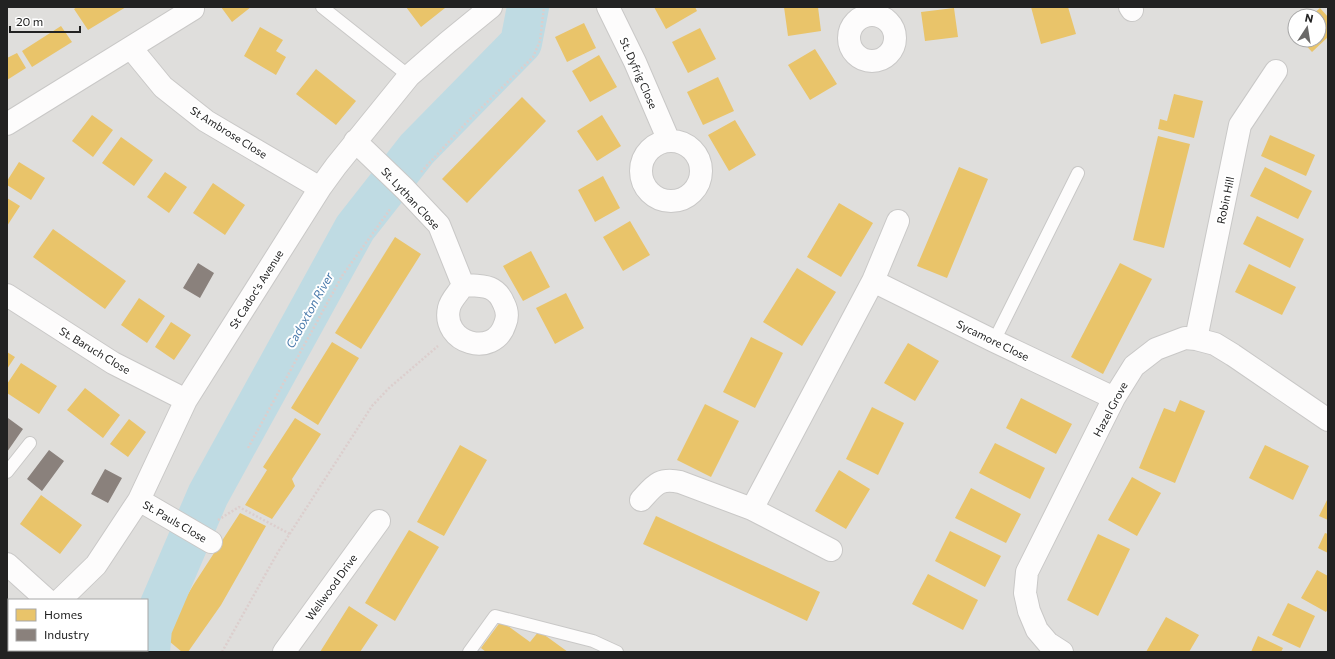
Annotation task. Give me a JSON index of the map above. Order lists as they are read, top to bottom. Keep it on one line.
{"streets":{"street":["St. Dyfrig Close","St Ambrose Close","St. Lythan Close","Robin Hill","St Cadoc's Avenue","Sycamore Close","St. Baruch Close","Hazel Grove","St. Pauls Close","Wellwood Drive"]},"crossings":[["St Ambrose Close","St Cadoc's Avenue"],["St. Lythan Close","St Cadoc's Avenue"],["Robin Hill","Hazel Grove"],["St Cadoc's Avenue","St. Baruch Close"],["St Cadoc's Avenue","St. Pauls Close"],["Sycamore Close","Hazel Grove"]],"water":["Cadoxton River"],"legend":["Homes","Industry"],"scale_bar":"20 m","north":"top"}
